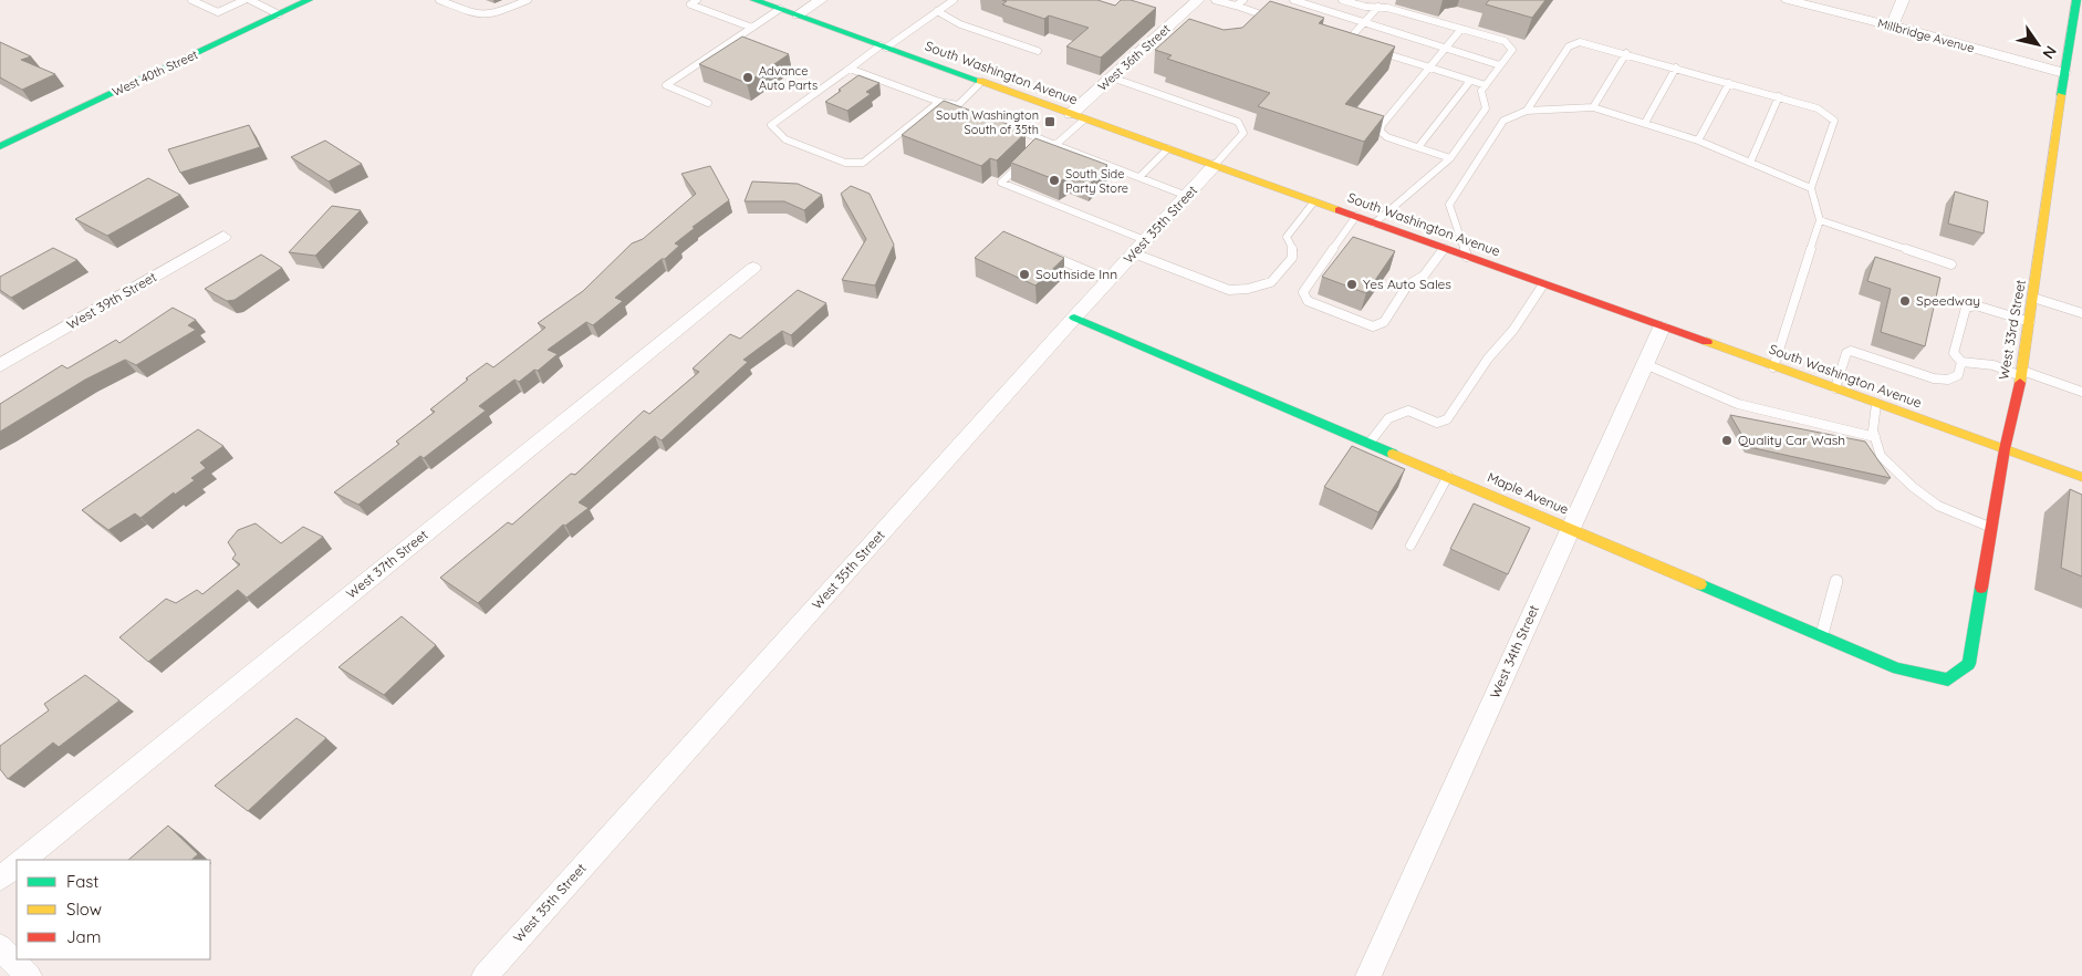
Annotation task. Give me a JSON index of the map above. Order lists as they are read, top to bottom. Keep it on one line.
{"streets":{"street":["Millbridge Avenue","West 36th Street","West 40th Street","South Washington Avenue","West 35th Street","West 39th Street","West 33rd Street","Maple Avenue","West 37th Street","West 34th Street"]},"crossings":[["Millbridge Avenue","West 33rd Street"],["West 36th Street","South Washington Avenue"],["South Washington Avenue","West 35th Street"],["South Washington Avenue","West 33rd Street"],["South Washington Avenue","West 34th Street"],["West 35th Street","Maple Avenue"],["West 33rd Street","Maple Avenue"],["Maple Avenue","West 34th Street"]],"places":{"other":["Advance Auto Parts","South Side Party Store","Southside Inn","Yes Auto Sales","Speedway","Quality Car Wash"],"transit":["South Washington South of 35th"]},"legend":["Fast","Slow","Jam"],"north":"bottom right"}
